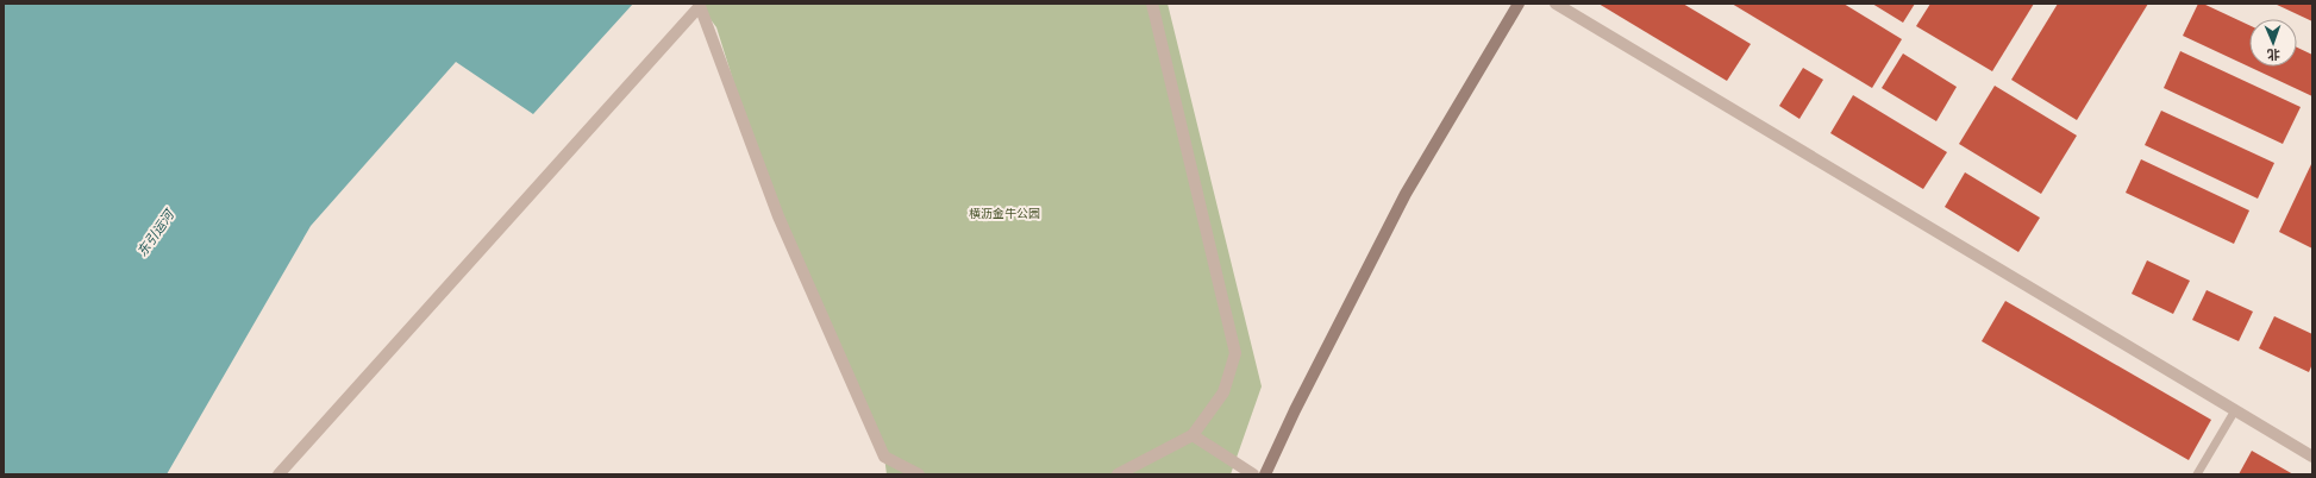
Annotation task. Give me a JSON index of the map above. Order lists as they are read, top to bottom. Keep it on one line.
{"water":["东引运河"],"parks":["横沥金牛公园"],"north":"bottom"}
